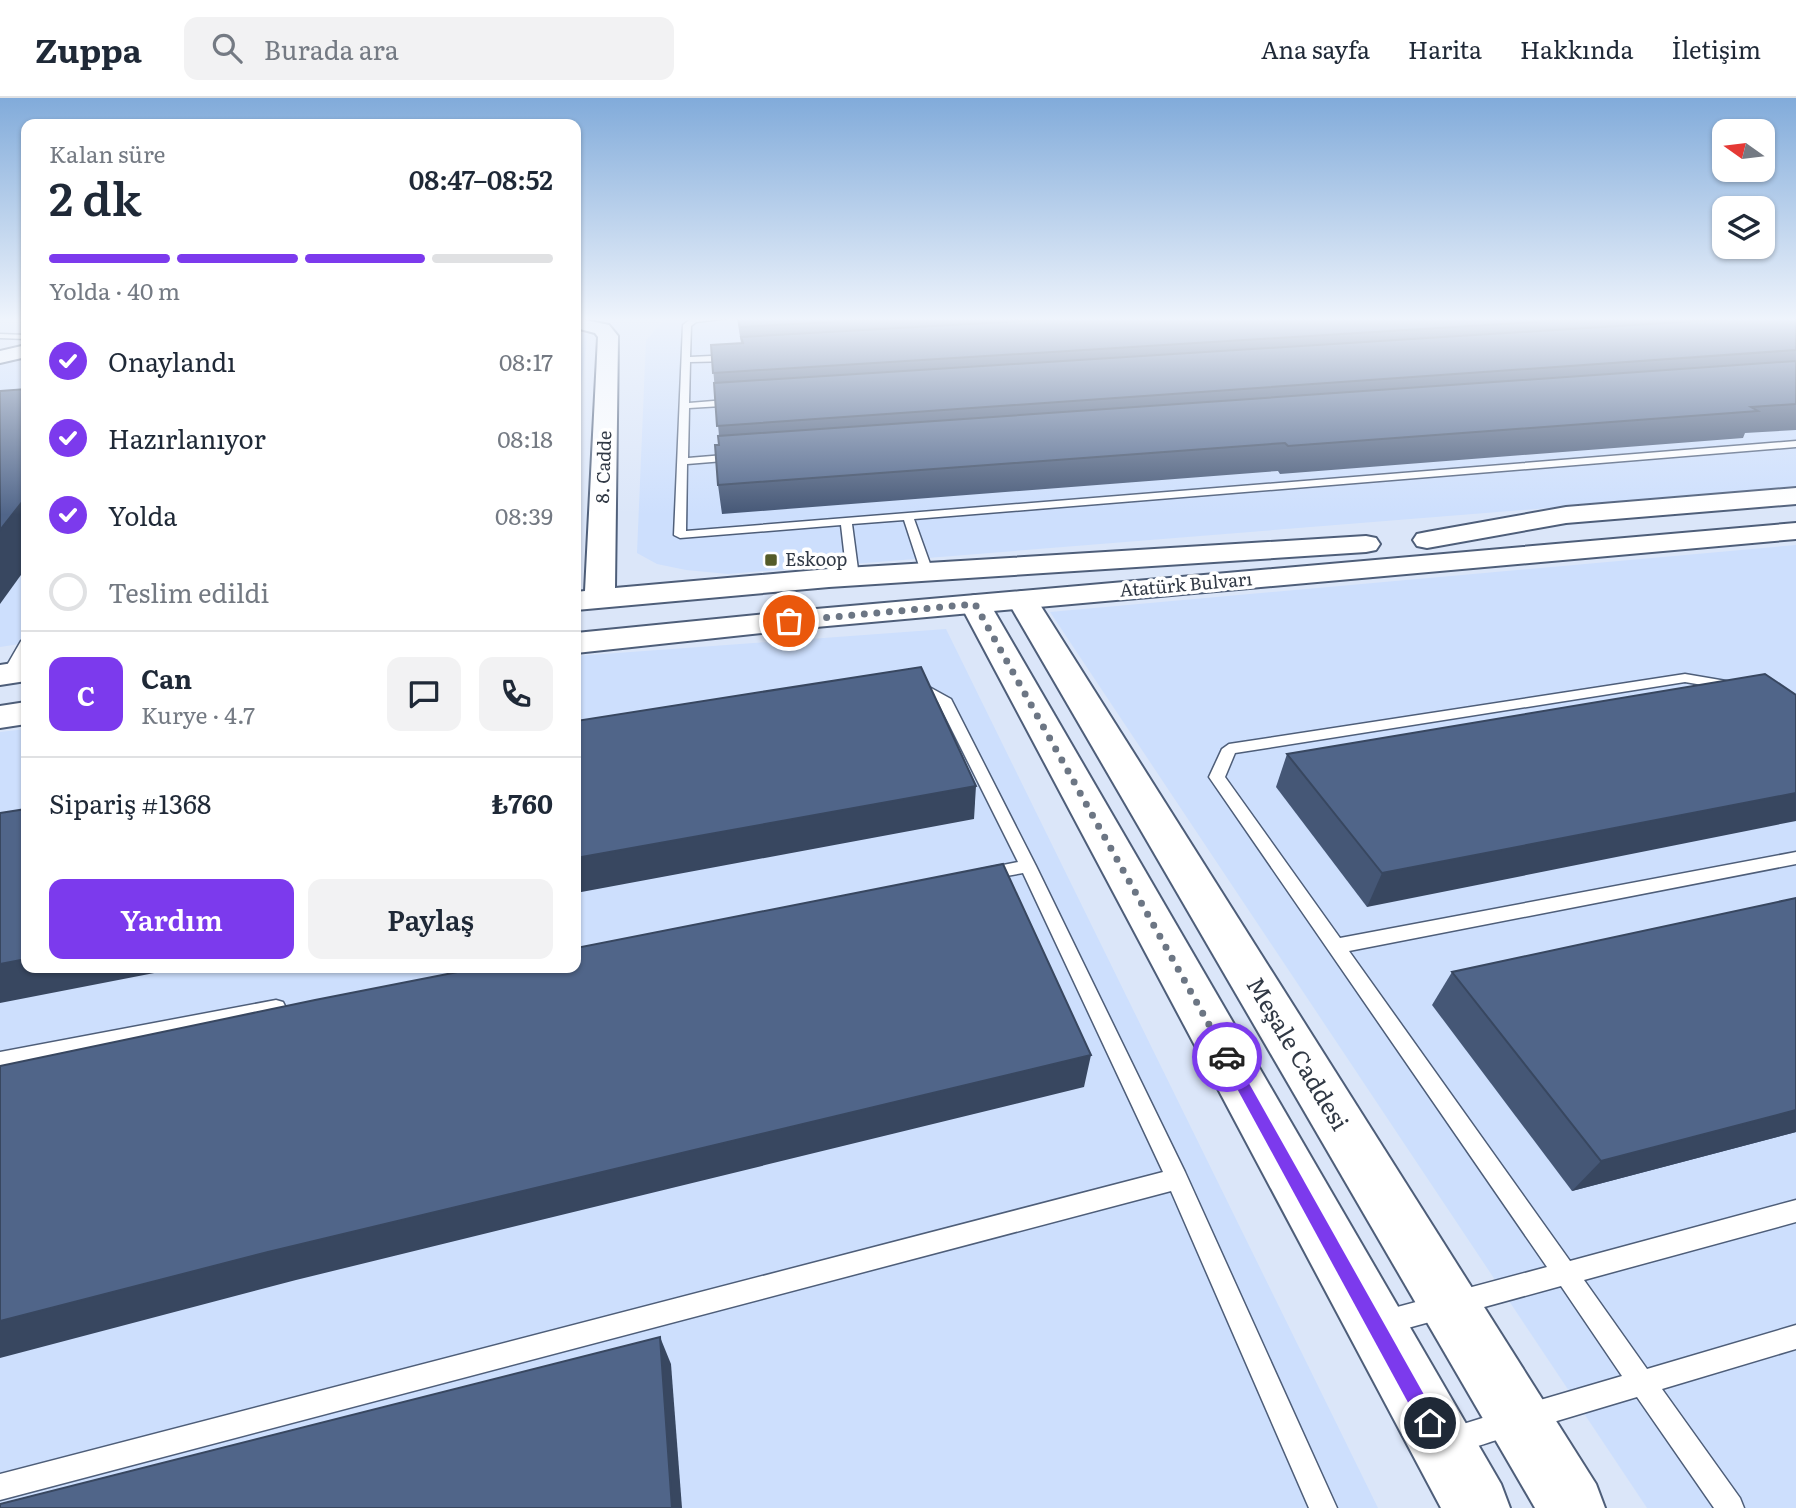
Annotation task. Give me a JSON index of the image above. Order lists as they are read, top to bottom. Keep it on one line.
{"streets":{"main road":["8. Cadde","Atatürk Bulvarı","Meşale Caddesi"]},"crossings":[["8. Cadde","Atatürk Bulvarı"],["Atatürk Bulvarı","Meşale Caddesi"]],"places":{"transit":["Eskoop"]},"north":"left","page":{"header":"Zuppa","search":"Burada ara","nav":["Ana sayfa","Harita","Hakkında","İletişim"],"heading":["2 dk","Kalan süre","08:47–08:52"],"panel":["Can","Kurye · 4.7","Sipariş #1368","₺760"],"bar":"Yolda · 40 m","list":[["Onaylandı","08:17"],["Hazırlanıyor","08:18"],["Yolda","08:39"],"Teslim edildi"],"round":"C","buttons":["Yardım","Paylaş"]}}
